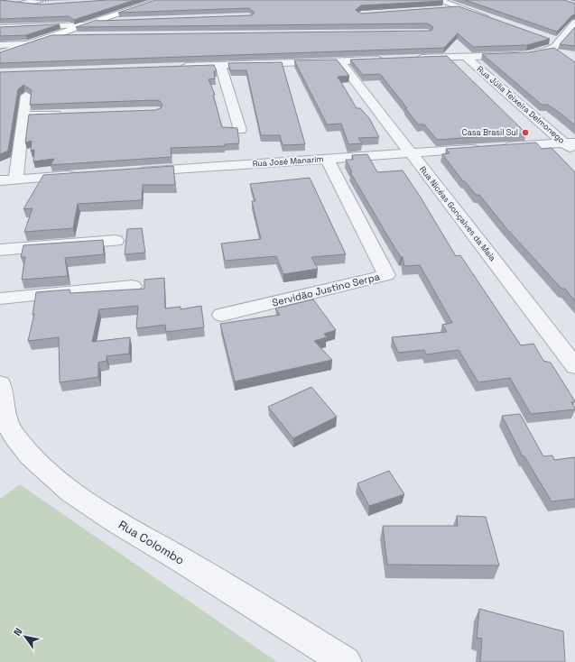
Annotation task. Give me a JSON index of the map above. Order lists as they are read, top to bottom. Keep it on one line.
{"streets":{"street":["Rua Júlia Teixeira Delmonego","Rua José Manarim","Rua Nicéas Gonçalves da Maia","Servidão Justino Serpa","Rua Colombo"]},"crossings":[["Rua Júlia Teixeira Delmonego","Rua José Manarim"],["Rua José Manarim","Rua Nicéas Gonçalves da Maia"],["Rua José Manarim","Servidão Justino Serpa"]],"places":["Casa Brasil Sul"],"north":"top left"}
